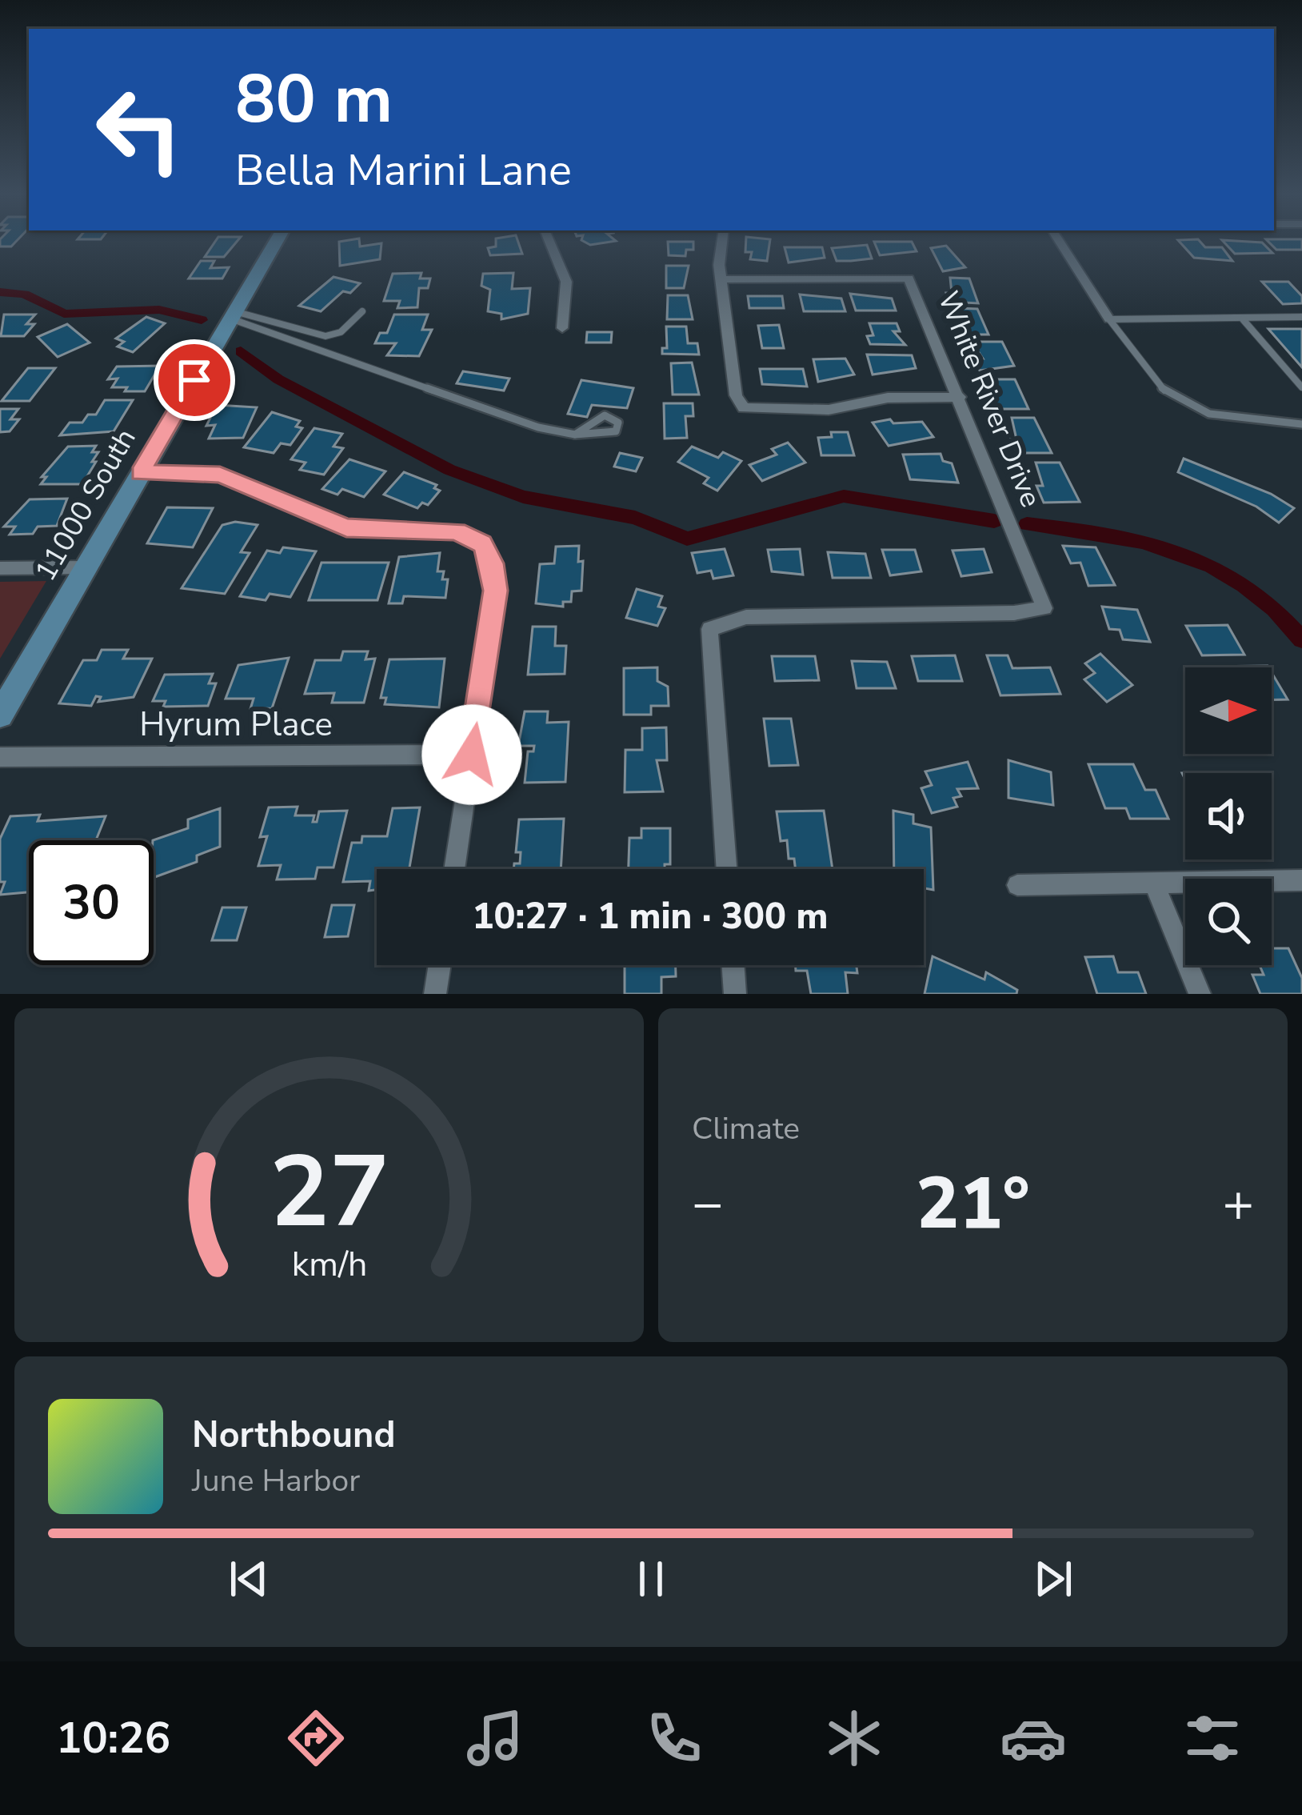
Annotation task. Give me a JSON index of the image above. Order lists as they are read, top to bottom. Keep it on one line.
{"streets":{"street":["White River Drive","11000 South","Hyrum Place"]},"north":"right","page":{"turn":["80 m","Bella Marini Lane"],"limit":"30","trip":"10:27 · 1 min · 300 m","tile":"Climate","heat":["−","21°","+"],"song":["Northbound","June Harbor"],"tabs":"10:26","gauge":["27","km/h"]}}
